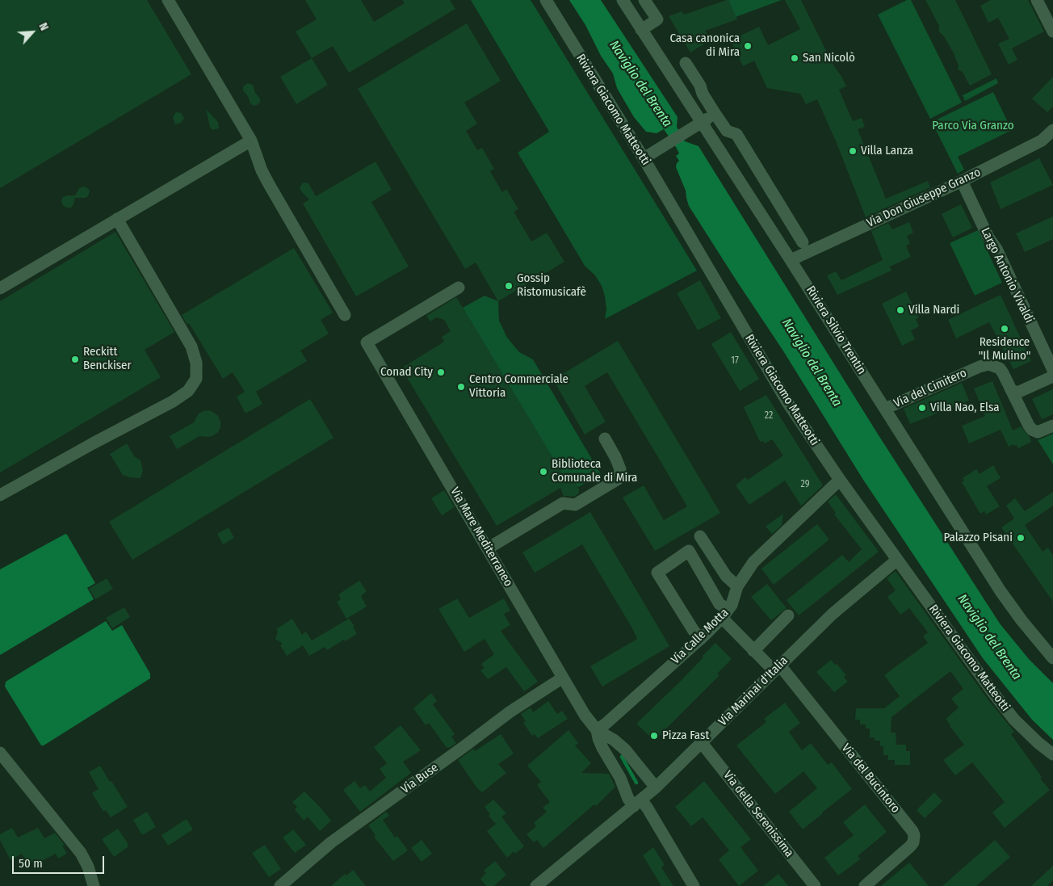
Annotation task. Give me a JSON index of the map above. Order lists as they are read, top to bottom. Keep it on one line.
{"streets":{"street":["Riviera Giacomo Matteotti","Via Don Giuseppe Granzo","Largo Antonio Vivaldi","Riviera Silvio Trentin","Via del Cimitero","Via Mare Mediterraneo","Via Calle Motta","Via Marinai d'Italia","Via Buse","Via del Bucintoro","Via della Serenissima"]},"crossings":[["Riviera Giacomo Matteotti","Via Calle Motta"],["Riviera Giacomo Matteotti","Via Marinai d'Italia"],["Via Don Giuseppe Granzo","Largo Antonio Vivaldi"],["Via Don Giuseppe Granzo","Riviera Silvio Trentin"],["Riviera Silvio Trentin","Via del Cimitero"],["Via Mare Mediterraneo","Via Calle Motta"],["Via Mare Mediterraneo","Via Marinai d'Italia"],["Via Mare Mediterraneo","Via Buse"],["Via Marinai d'Italia","Via del Bucintoro"],["Via Marinai d'Italia","Via della Serenissima"]],"water":["Naviglio del Brenta"],"parks":["Parco Via Granzo"],"places":["Casa canonica di Mira","San Nicolò","Villa Lanza","Gossip Ristomusicafè","Villa Nardi","Residence \"Il Mulino\"","Reckitt Benckiser","Conad City","Centro Commerciale Vittoria","Villa Nao, Elsa","Biblioteca Comunale di Mira","Palazzo Pisani","Pizza Fast"],"house_numbers":["17","22","29"],"scale_bar":"50 m","north":"top right"}
